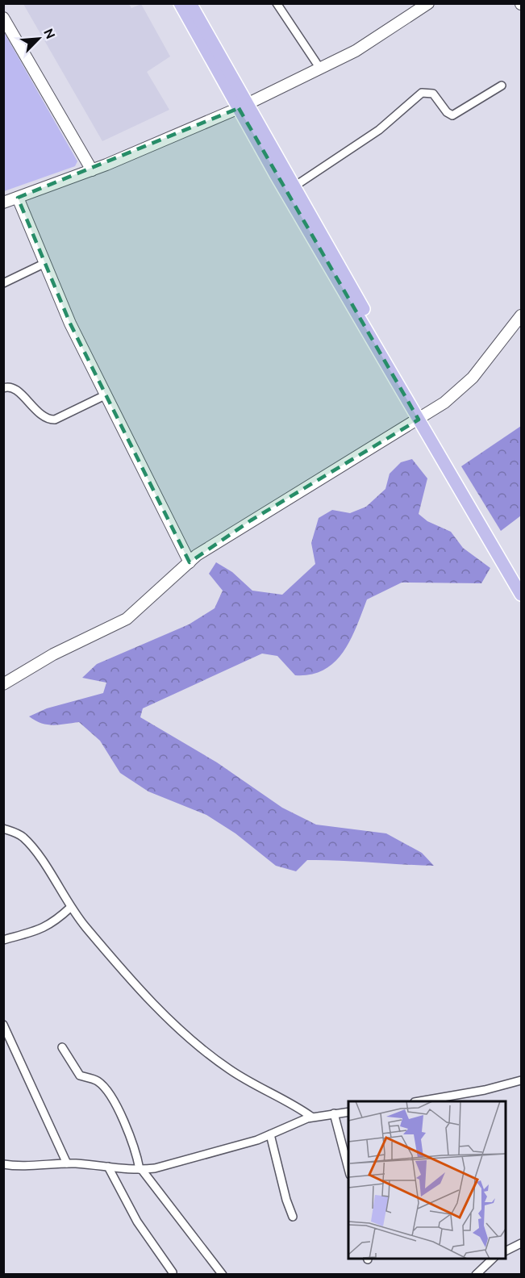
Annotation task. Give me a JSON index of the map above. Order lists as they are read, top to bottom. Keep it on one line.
{"north":"top right"}
